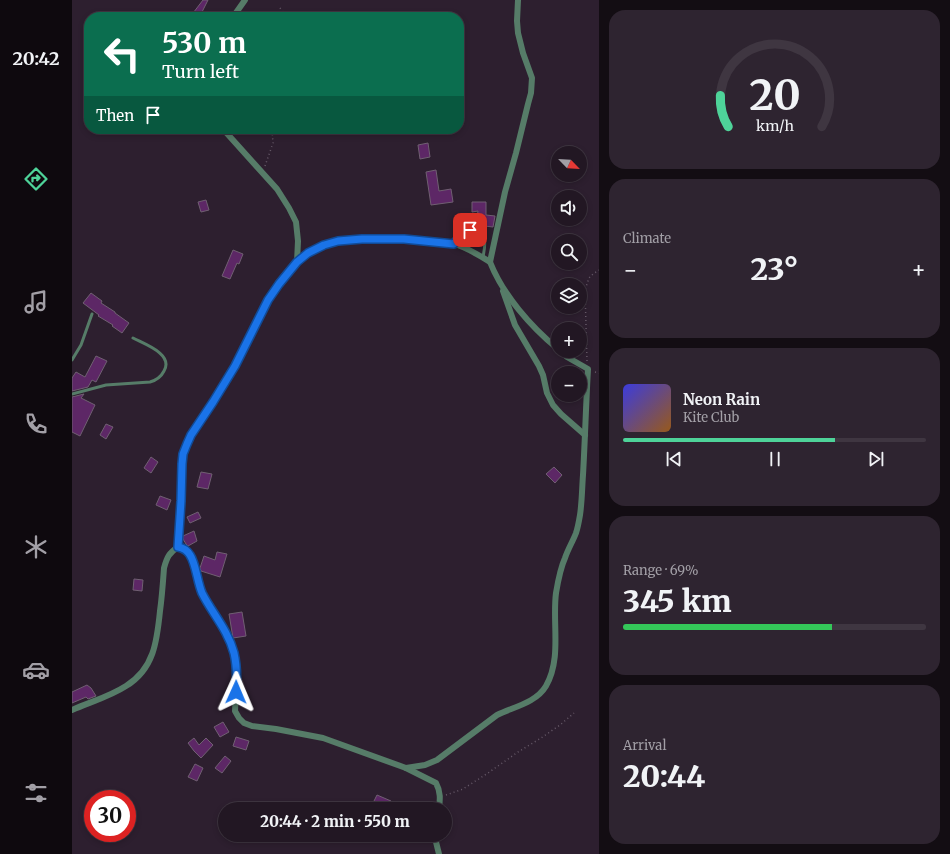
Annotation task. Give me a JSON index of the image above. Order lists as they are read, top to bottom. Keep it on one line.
{"north":"bottom right","page":{"tabs":"20:42","turn":["530 m","Turn left"],"then":"Then","map_buttons":["+","−"],"tile":["Climate",["Range · 69%","345 km"],["Arrival","20:44"]],"heat":["−","23°","+"],"song":["Neon Rain","Kite Club"],"limit":"30","trip":"20:44 · 2 min · 550 m","gauge":["20","km/h"]}}
